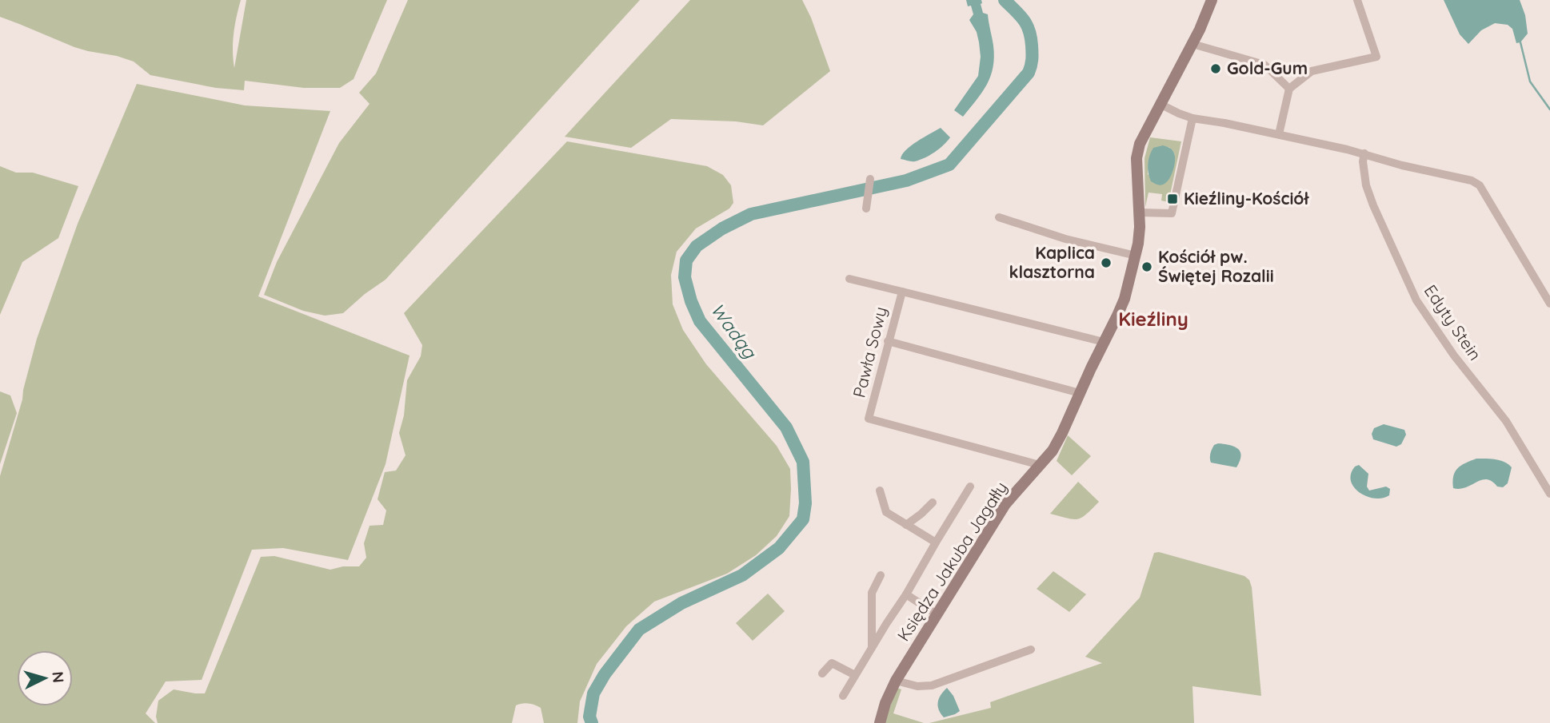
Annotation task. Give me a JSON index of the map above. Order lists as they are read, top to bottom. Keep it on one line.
{"streets":{"street":["Edyty Stein","Pawła Sowy","Księdza Jakuba Jagałły"]},"crossings":[["Pawła Sowy","Księdza Jakuba Jagałły"]],"districts":["Kieźliny"],"water":["Wadąg"],"places":{"other":["Gold-Gum","Kaplica klasztorna","Kościół pw. Świętej Rozalii"],"transit":["Kieźliny-Kościół"]},"north":"right"}
